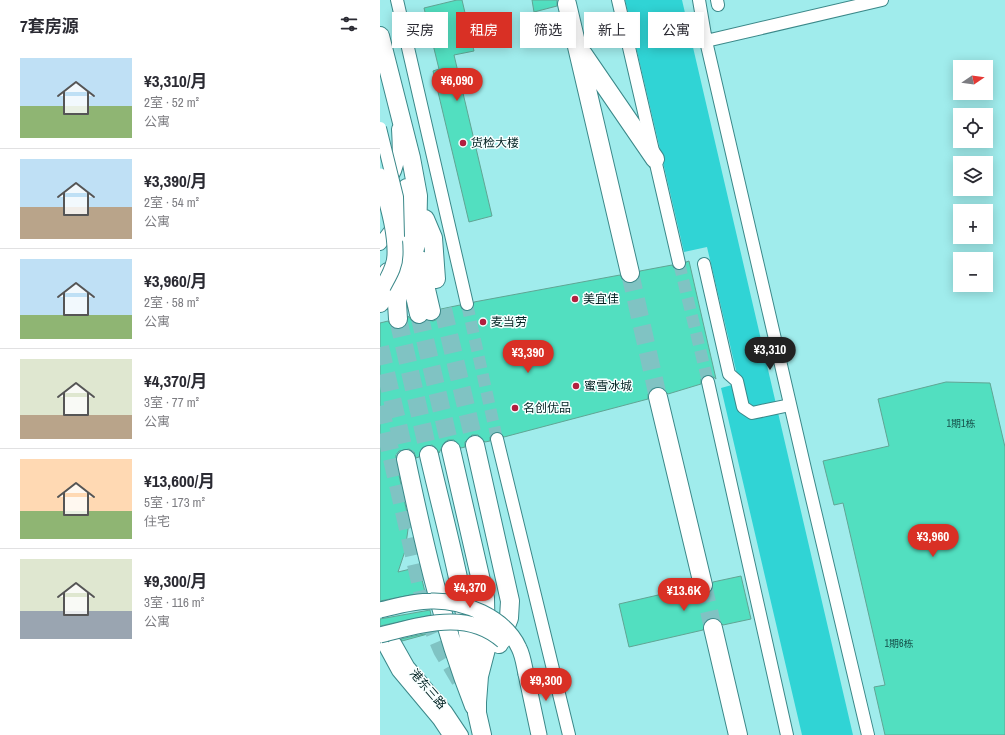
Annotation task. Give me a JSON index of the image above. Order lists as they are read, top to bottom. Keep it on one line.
{"streets":{"street":["港东三路"]},"places":["货检大楼","美宜佳","麦当劳","蜜雪冰城","名创优品"],"house_numbers":["1期1栋","1期6栋"],"north":"right","page":{"heading":"7套房源","chip":["买房","租房","筛选","新上","公寓"],"list":[{"name":"¥3,310/月","note":"2室 · 52 m² · 公寓"},{"name":"¥3,390/月","note":"2室 · 54 m² · 公寓"},{"name":"¥3,960/月","note":"2室 · 58 m² · 公寓"},{"name":"¥4,370/月","note":"3室 · 77 m² · 公寓"},{"name":"¥13,600/月","note":"5室 · 173 m² · 住宅"},{"name":"¥9,300/月","note":"3室 · 116 m² · 公寓"}],"map_buttons":["+","−"],"price":["¥6,090","¥3,310","¥3,390","¥3,960","¥4,370","¥13.6K","¥9,300"]}}
